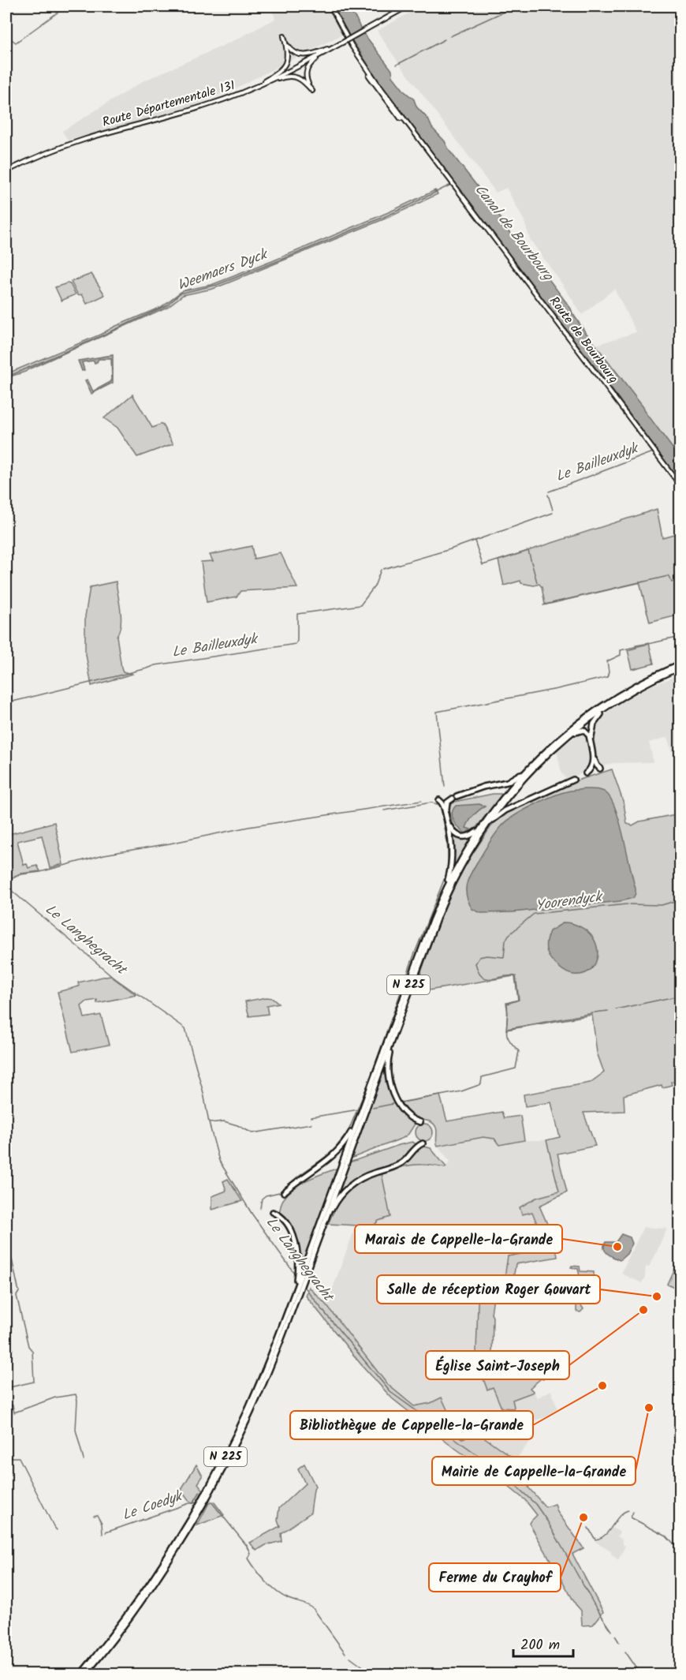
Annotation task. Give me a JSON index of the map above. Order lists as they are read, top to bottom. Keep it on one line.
{"streets":{"highway":["N 225"],"main road":["Route Départementale 131","Route de Bourbourg"]},"water":["Canal de Bourbourg","Weemaers Dyck","Le Bailleuxdyk","Yoorendyck","Le Langhegracht","Le Coedyk"],"places":["Marais de Cappelle-la-Grande","Salle de réception Roger Gouvart","Église Saint-Joseph","Bibliothèque de Cappelle-la-Grande","Mairie de Cappelle-la-Grande","Ferme du Crayhof"],"scale_bar":"200 m"}
